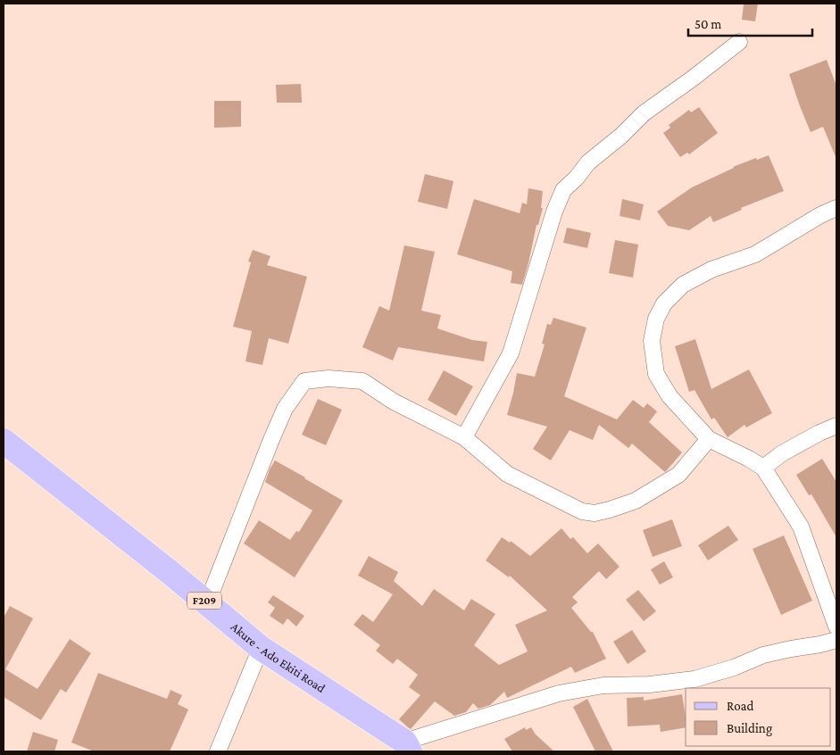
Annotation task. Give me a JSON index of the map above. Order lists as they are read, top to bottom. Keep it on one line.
{"streets":{"main road":["F209","Akure - Ado Ekiti Road"]},"legend":["Road","Building"],"scale_bar":"50 m"}
